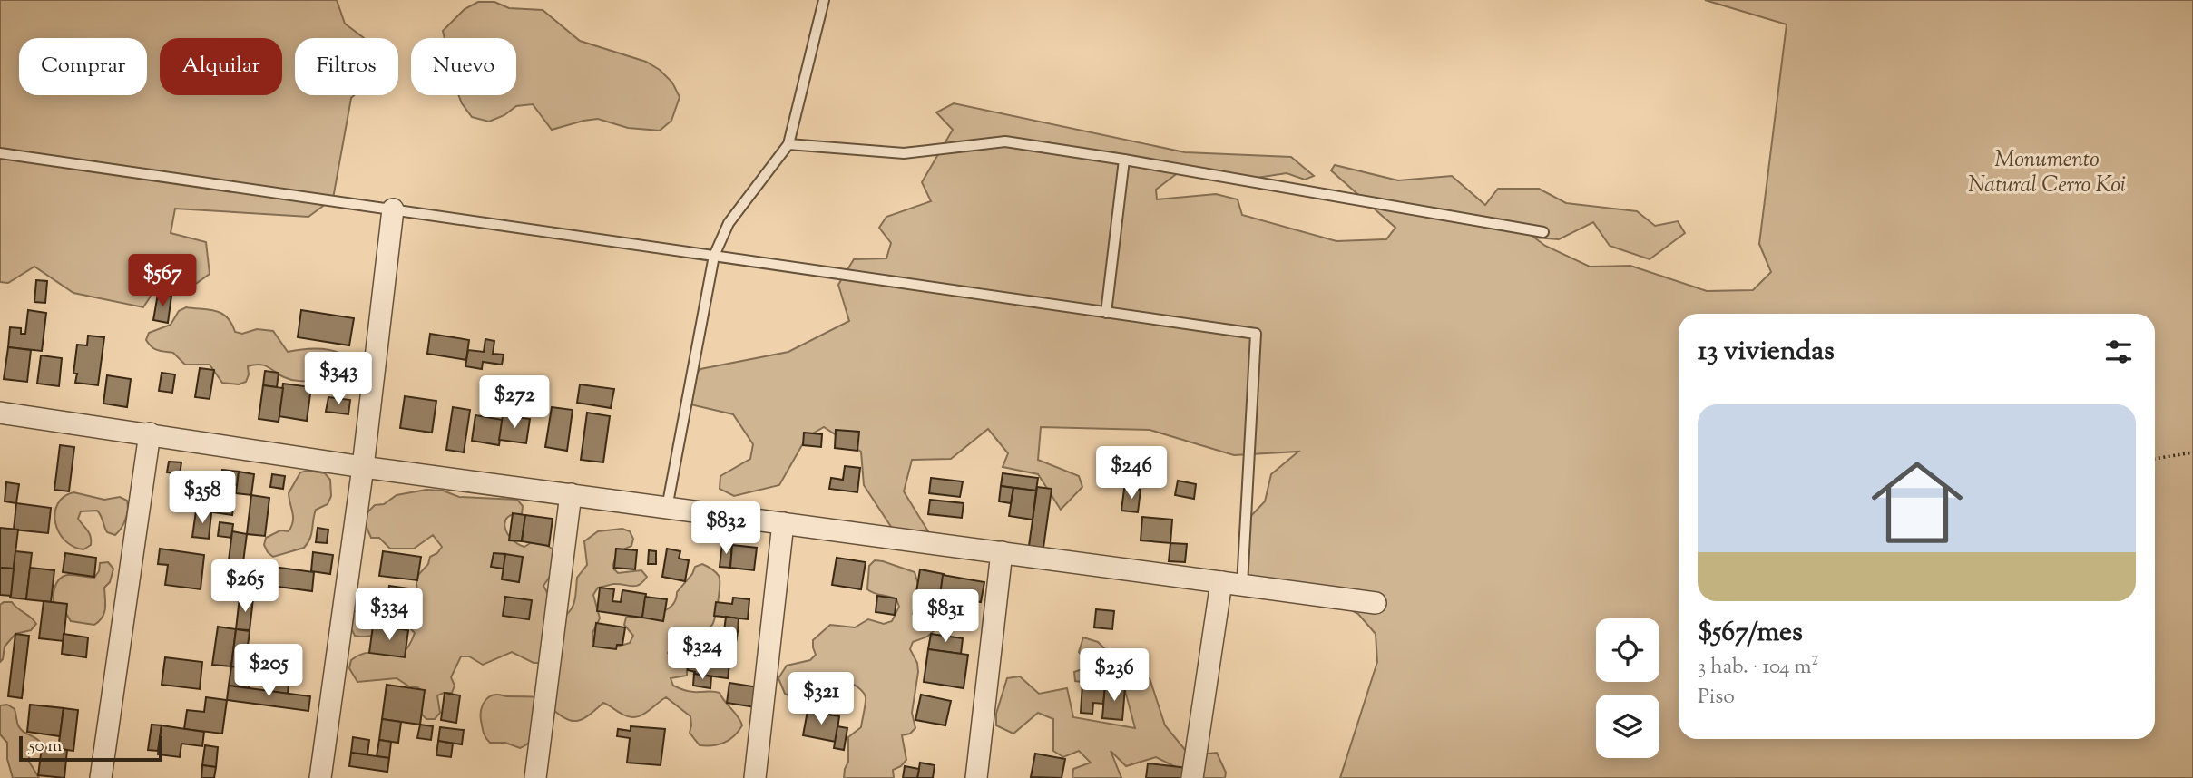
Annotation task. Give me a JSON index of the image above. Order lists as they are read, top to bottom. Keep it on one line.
{"parks":["Monumento Natural Cerro Koi"],"scale_bar":"50 m","page":{"chip":["Comprar","Alquilar","Filtros","Nuevo"],"price":["$567","$343","$272","$246","$358","$832","$265","$334","$831","$324","$205","$236","$321"],"heading":"13 viviendas","list":[{"name":"$567/mes","note":"3 hab. · 104 m² · Piso"}],"scale":"50 m"}}
